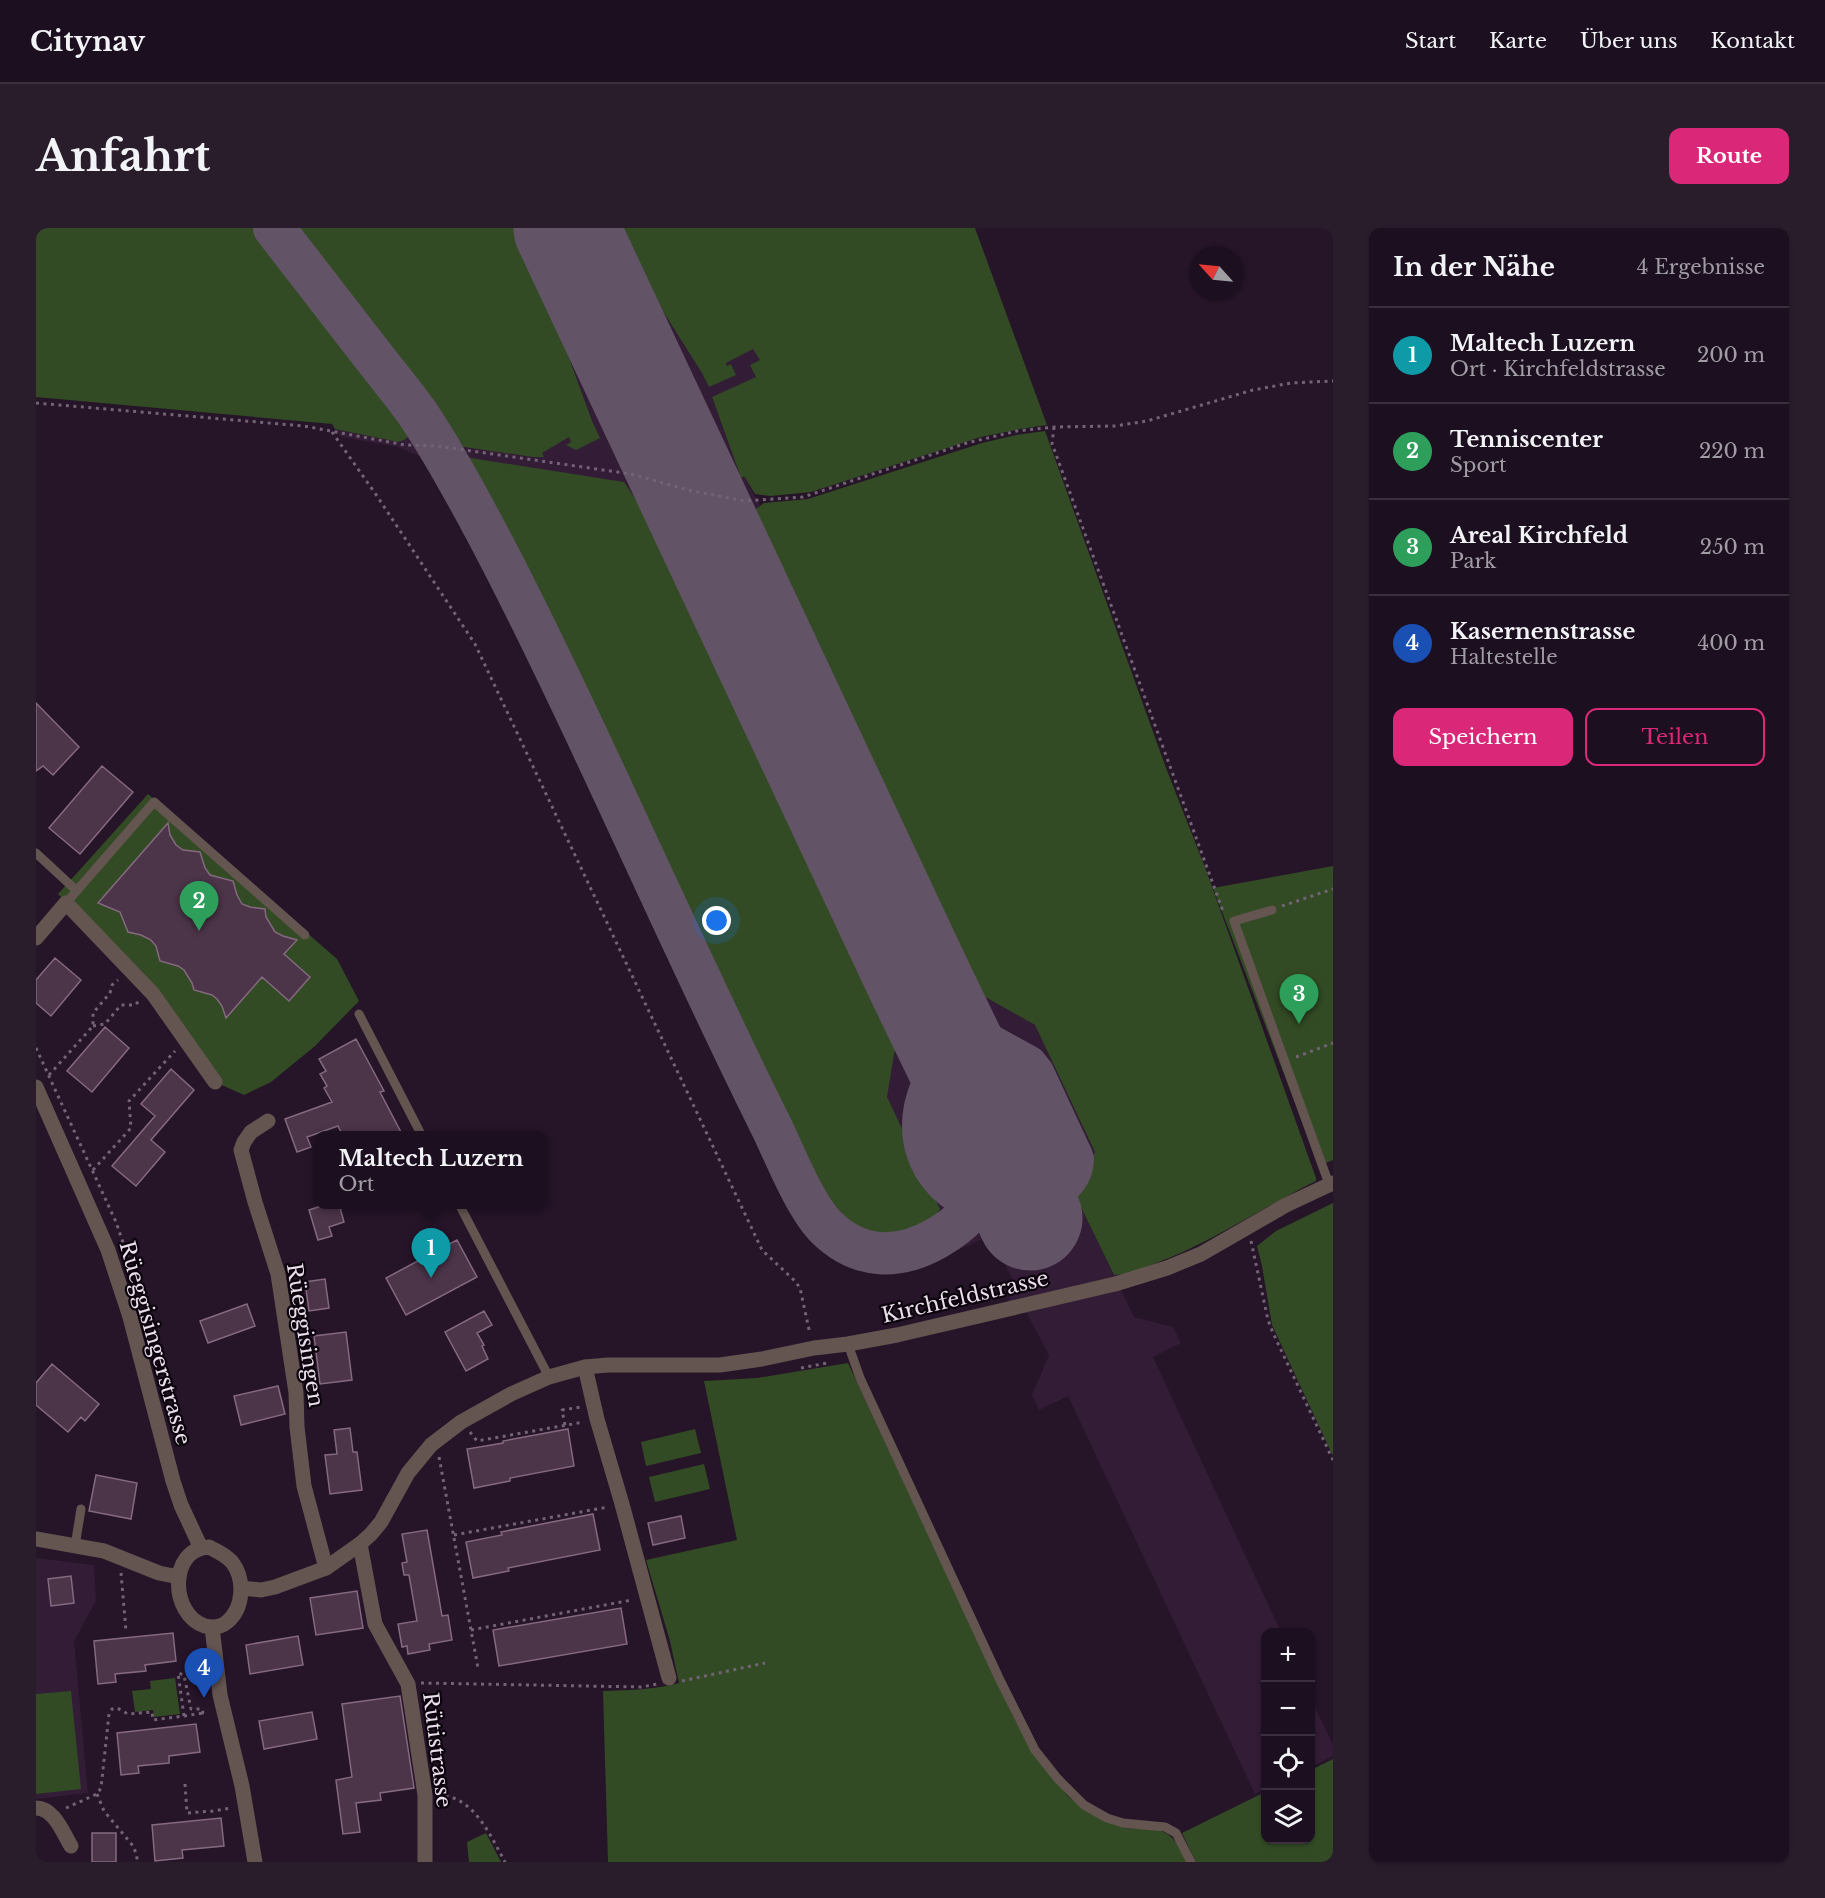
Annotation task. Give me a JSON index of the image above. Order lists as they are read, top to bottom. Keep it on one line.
{"streets":{"street":["Kirchfeldstrasse","Rüeggisingen","Rüeggisingerstrasse","Rütistrasse"]},"crossings":[["Kirchfeldstrasse","Rüeggisingen"],["Kirchfeldstrasse","Rüeggisingerstrasse"],["Kirchfeldstrasse","Rütistrasse"]],"north":"top left","page":{"header":"Citynav","nav":["Start","Karte","Über uns","Kontakt"],"buttons":["Route",["Speichern","Teilen"]],"title":"Anfahrt","heading":["In der Nähe","4 Ergebnisse"],"list":[{"mark":"1","name":"Maltech Luzern","note":"Ort · Kirchfeldstrasse","value":"200 m"},{"mark":"2","name":"Tenniscenter","note":"Sport","value":"220 m"},{"mark":"3","name":"Areal Kirchfeld","note":"Park","value":"250 m"},{"mark":"4","name":"Kasernenstrasse","note":"Haltestelle","value":"400 m"}],"pins":["2","3","1","4"],"popup":["Maltech Luzern","Ort"],"map_buttons":["+","−"]}}
